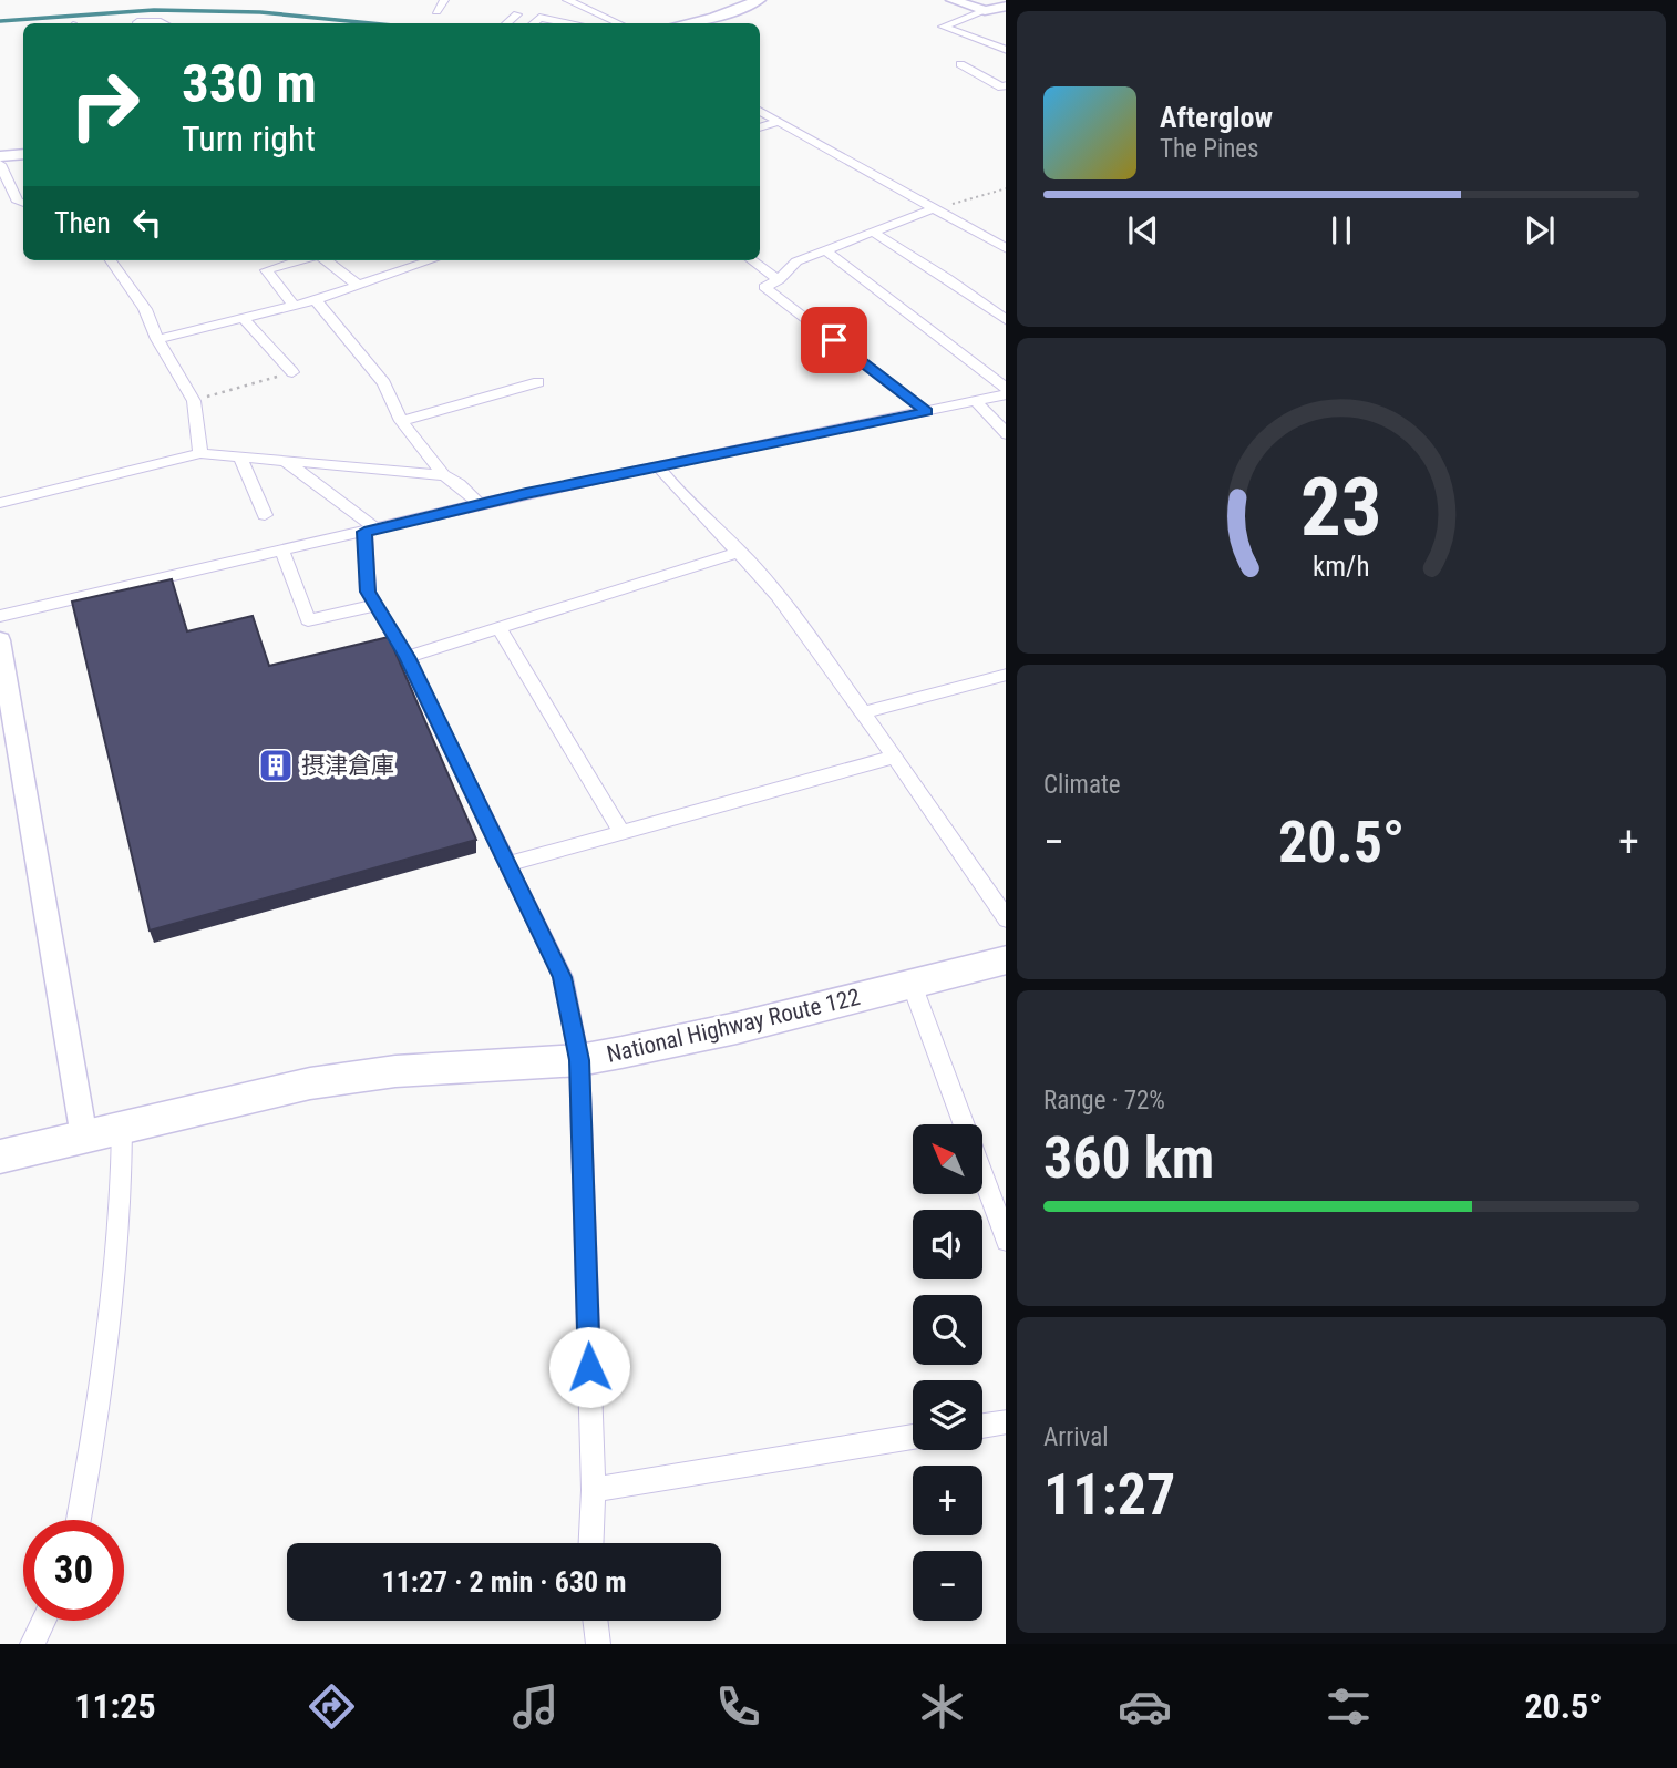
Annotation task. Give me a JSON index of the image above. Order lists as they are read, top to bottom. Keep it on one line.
{"streets":{"highway":["National Highway Route 122"]},"places":{"building":["摂津倉庫"]},"north":"top left","page":{"turn":["330 m","Turn right"],"song":["Afterglow","The Pines"],"then":"Then","tile":["Climate",["Range · 72%","360 km"],["Arrival","11:27"]],"heat":["−","20.5°","+"],"map_buttons":["+","−"],"limit":"30","trip":"11:27 · 2 min · 630 m","tabs":["11:25","20.5°"],"gauge":["23","km/h"]}}
